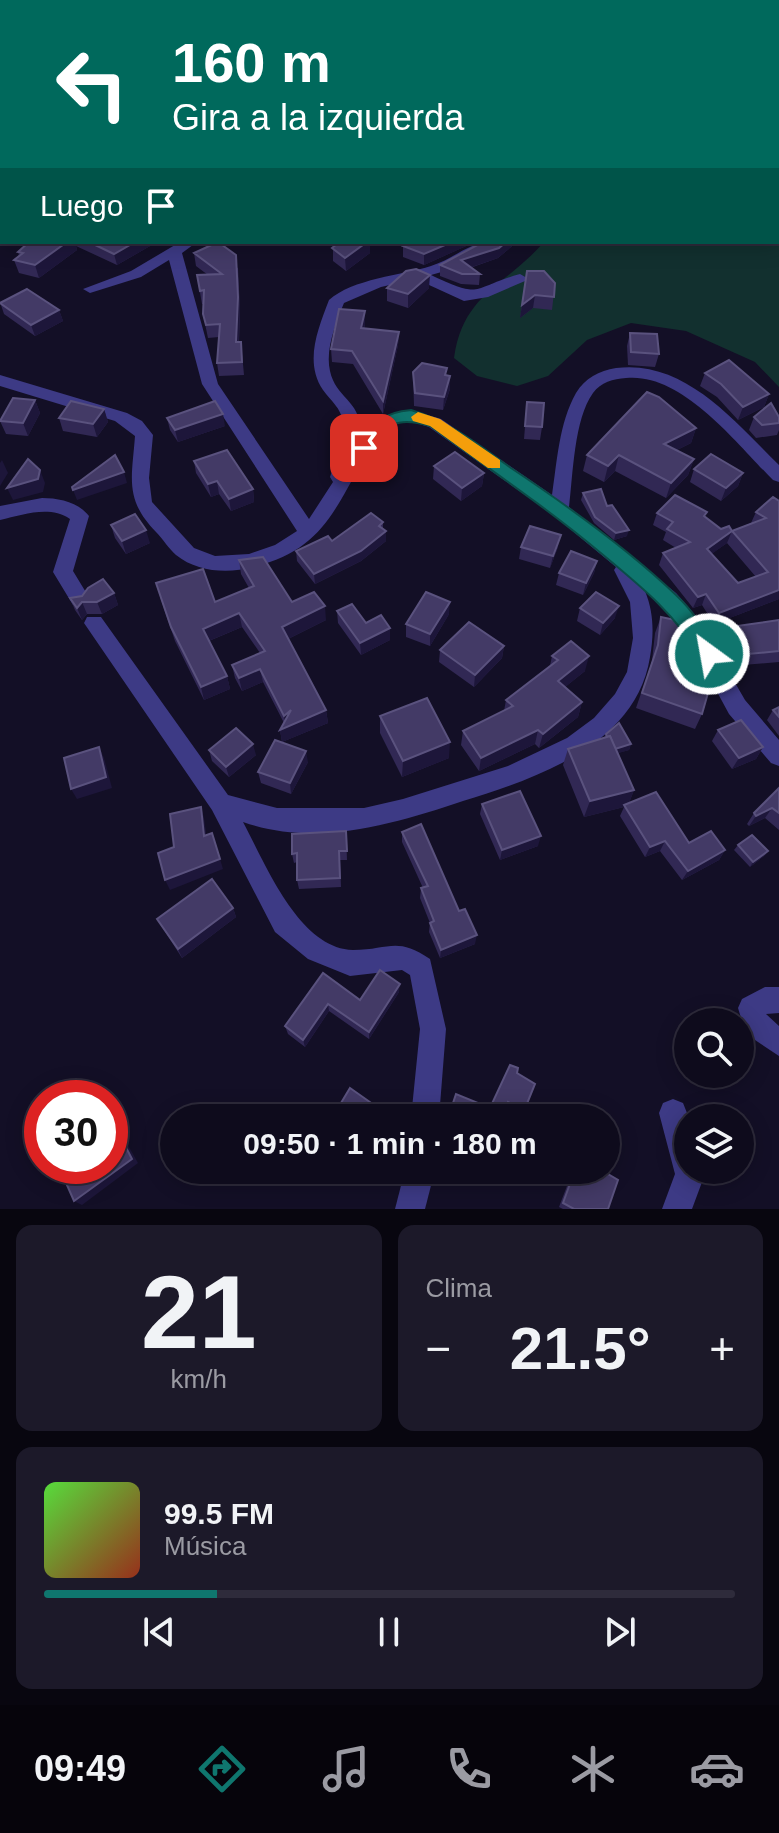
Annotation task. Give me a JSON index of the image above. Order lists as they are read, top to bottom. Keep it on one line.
{"page":{"turn":["160 m","Gira a la izquierda"],"then":"Luego","limit":"30","trip":"09:50 · 1 min · 180 m","tile":[["21","km/h"],"Clima"],"heat":["−","21.5°","+"],"song":["99.5 FM","Música"],"tabs":"09:49"}}
